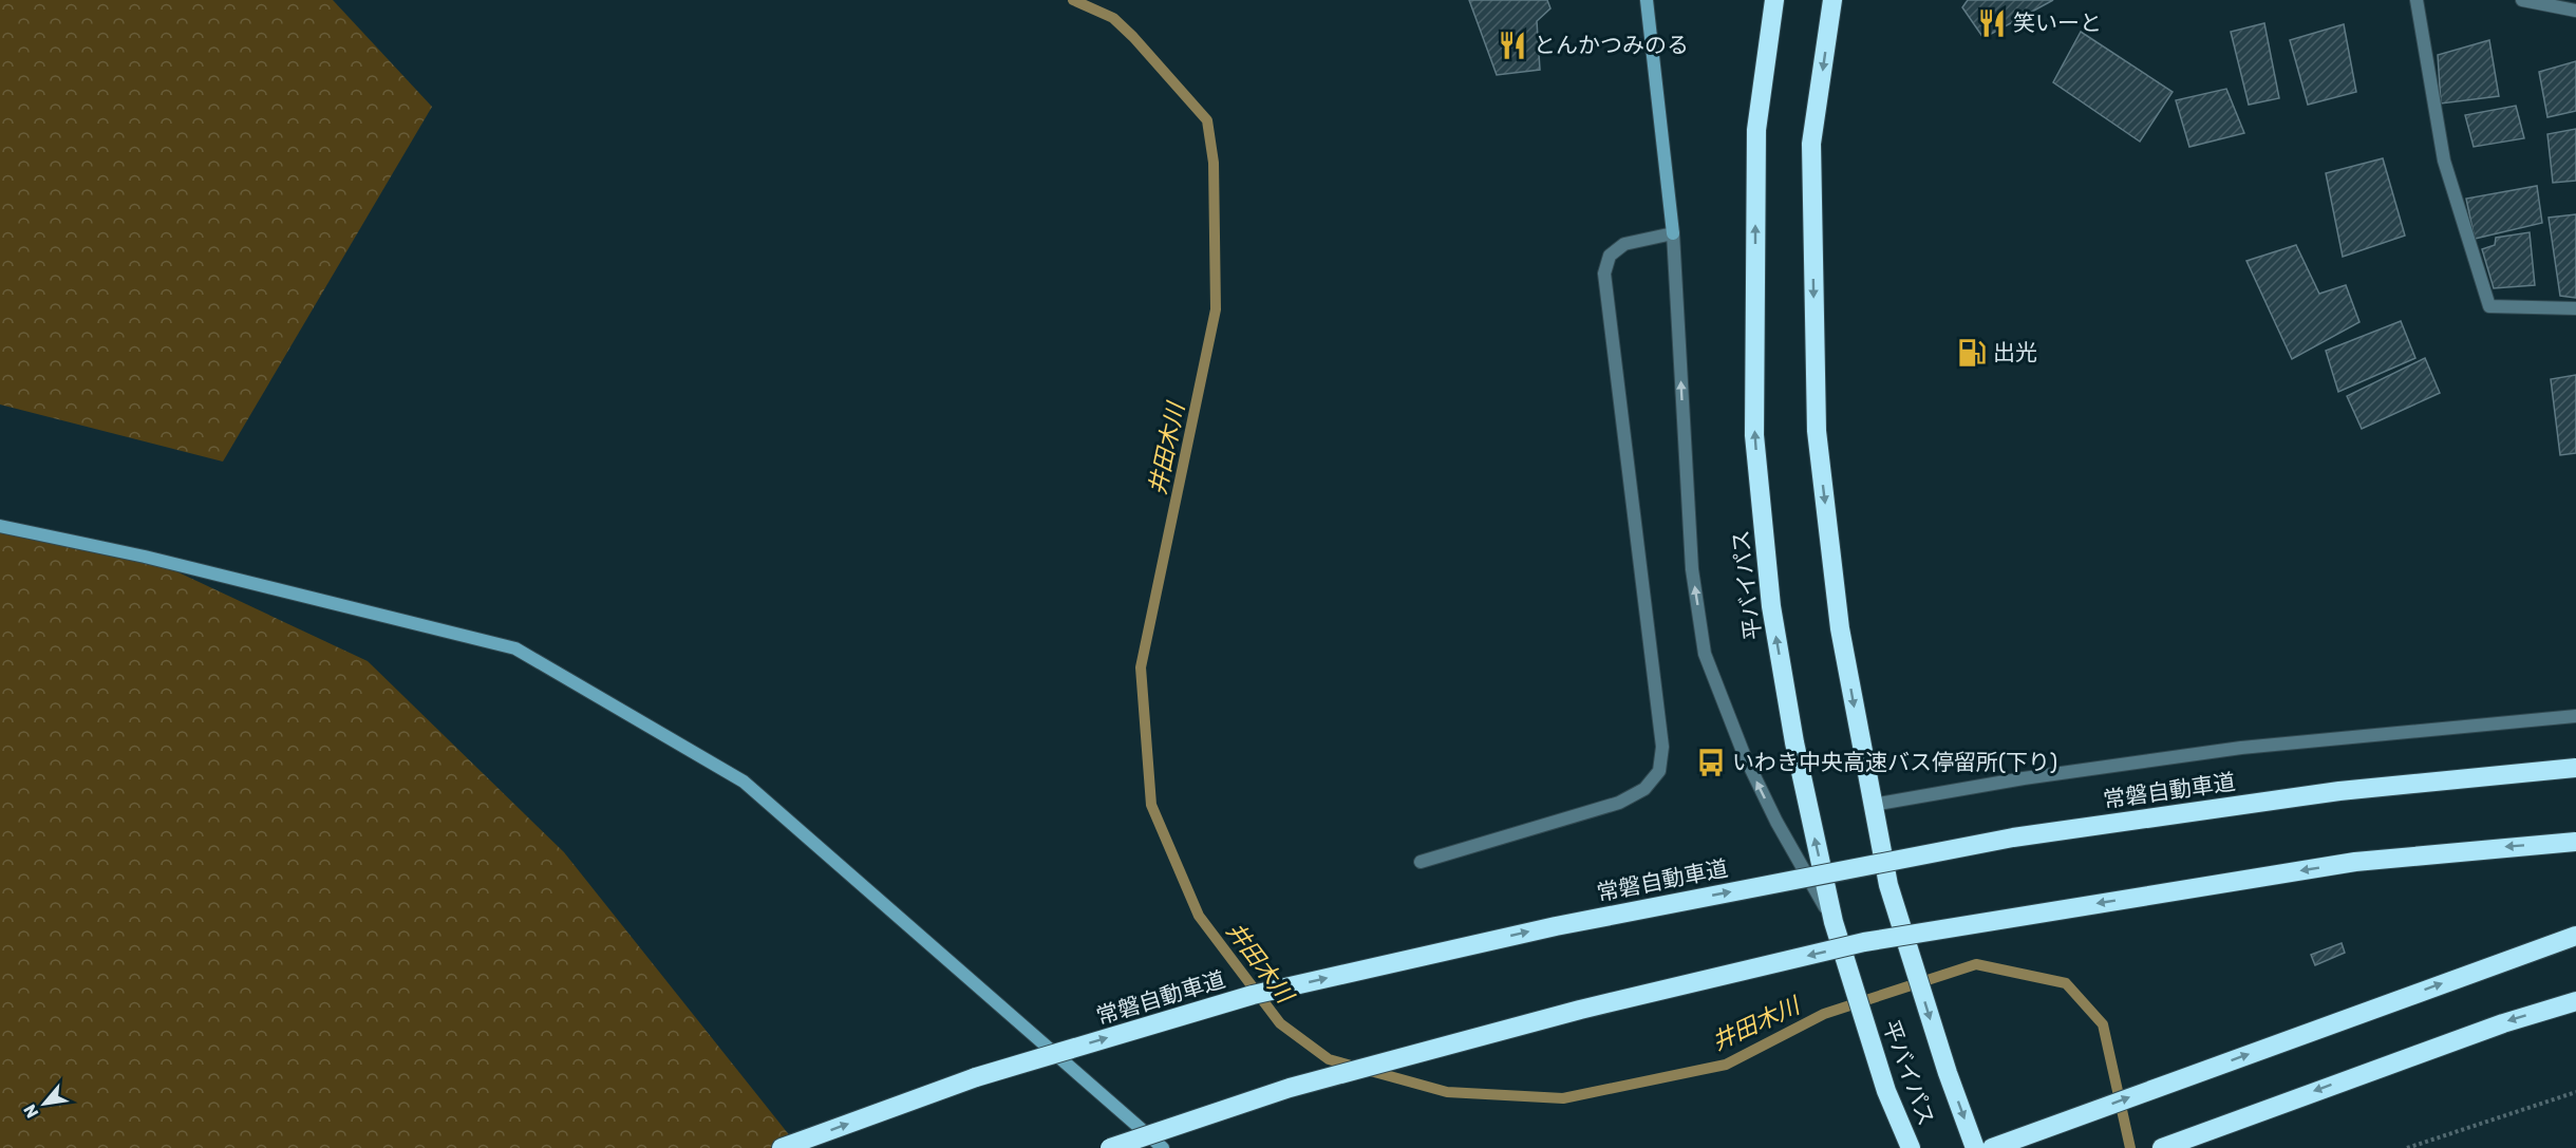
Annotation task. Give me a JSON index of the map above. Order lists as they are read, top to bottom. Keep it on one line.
{"streets":{"highway":["平バイパス","常磐自動車道"]},"water":["井田木川"],"places":{"restaurant":["笑いーと","とんかつみのる"],"fuel station":["出光"],"bus stop":["いわき中央高速バス停留所(下り)"]},"north":"bottom left"}
